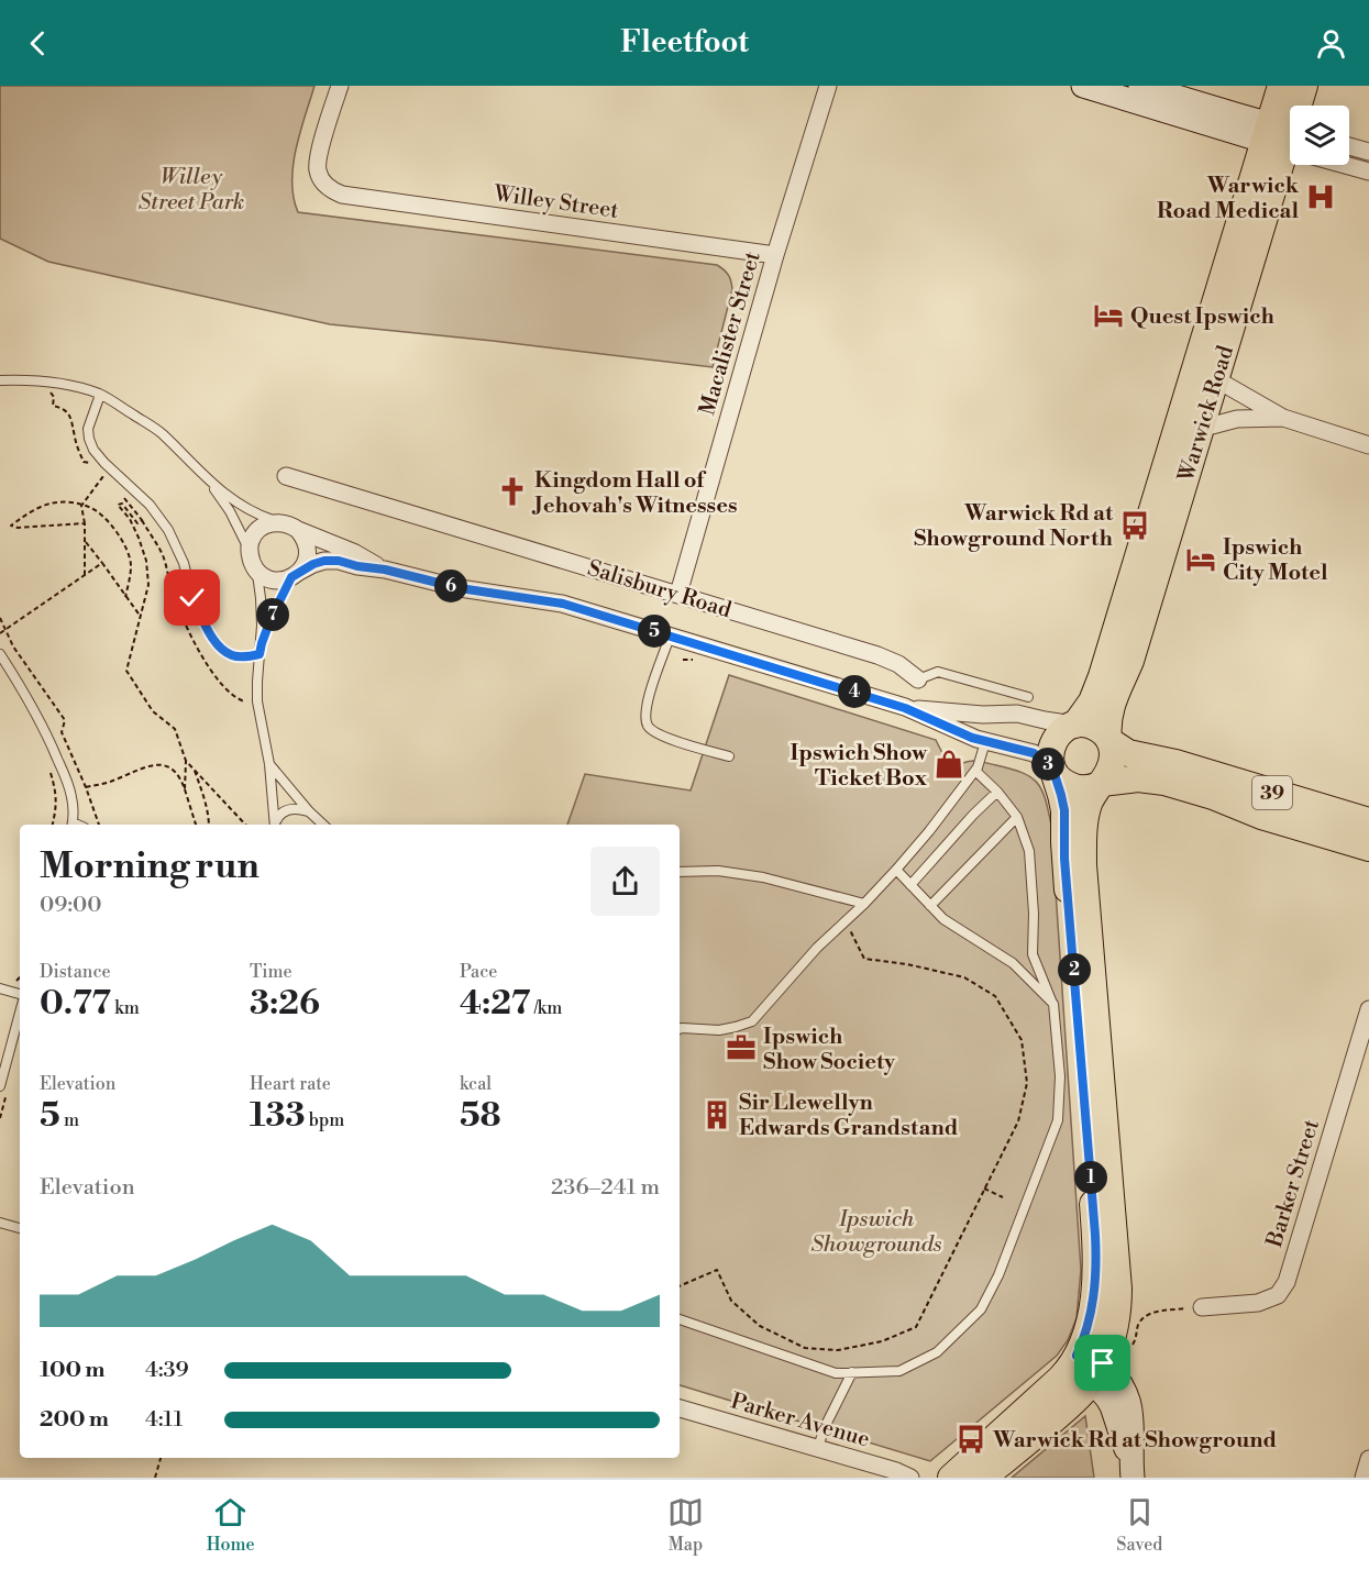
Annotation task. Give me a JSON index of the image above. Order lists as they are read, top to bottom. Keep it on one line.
{"streets":{"main road":["Warwick Road","39"],"street":["Willey Street","Macalister Street","Salisbury Road","Barker Street","Parker Avenue"]},"crossings":[["Willey Street","Macalister Street"],["Macalister Street","Salisbury Road"],["Warwick Road","Salisbury Road"],["Warwick Road","39"],["Salisbury Road","39"]],"parks":["Willey Street Park","Ipswich Showgrounds"],"places":{"hospital":["Warwick Road Medical"],"hotel":["Quest Ipswich","Ipswich City Motel"],"church":["Kingdom Hall of Jehovah's Witnesses"],"bus stop":["Warwick Rd at Showground North","Warwick Rd at Showground"],"shop":["Ipswich Show Ticket Box"],"office":["Ipswich Show Society"],"building":["Sir Llewellyn Edwards Grandstand"]},"page":{"header":"Fleetfoot","pins":["6","7","5","4","3","2","1"],"heading":["Morning run","09:00"],"stats":[["Distance","0.77 km"],["Time","3:26"],["Pace","4:27 /km"],["Elevation","5 m"],["Heart rate","133 bpm"],["kcal","58"]],"chart":["Elevation","236–241 m"],"list":[{"name":"100 m","note":"4:39"},{"name":"200 m","note":"4:11"}],"tabs":["Home","Map","Saved"]}}
